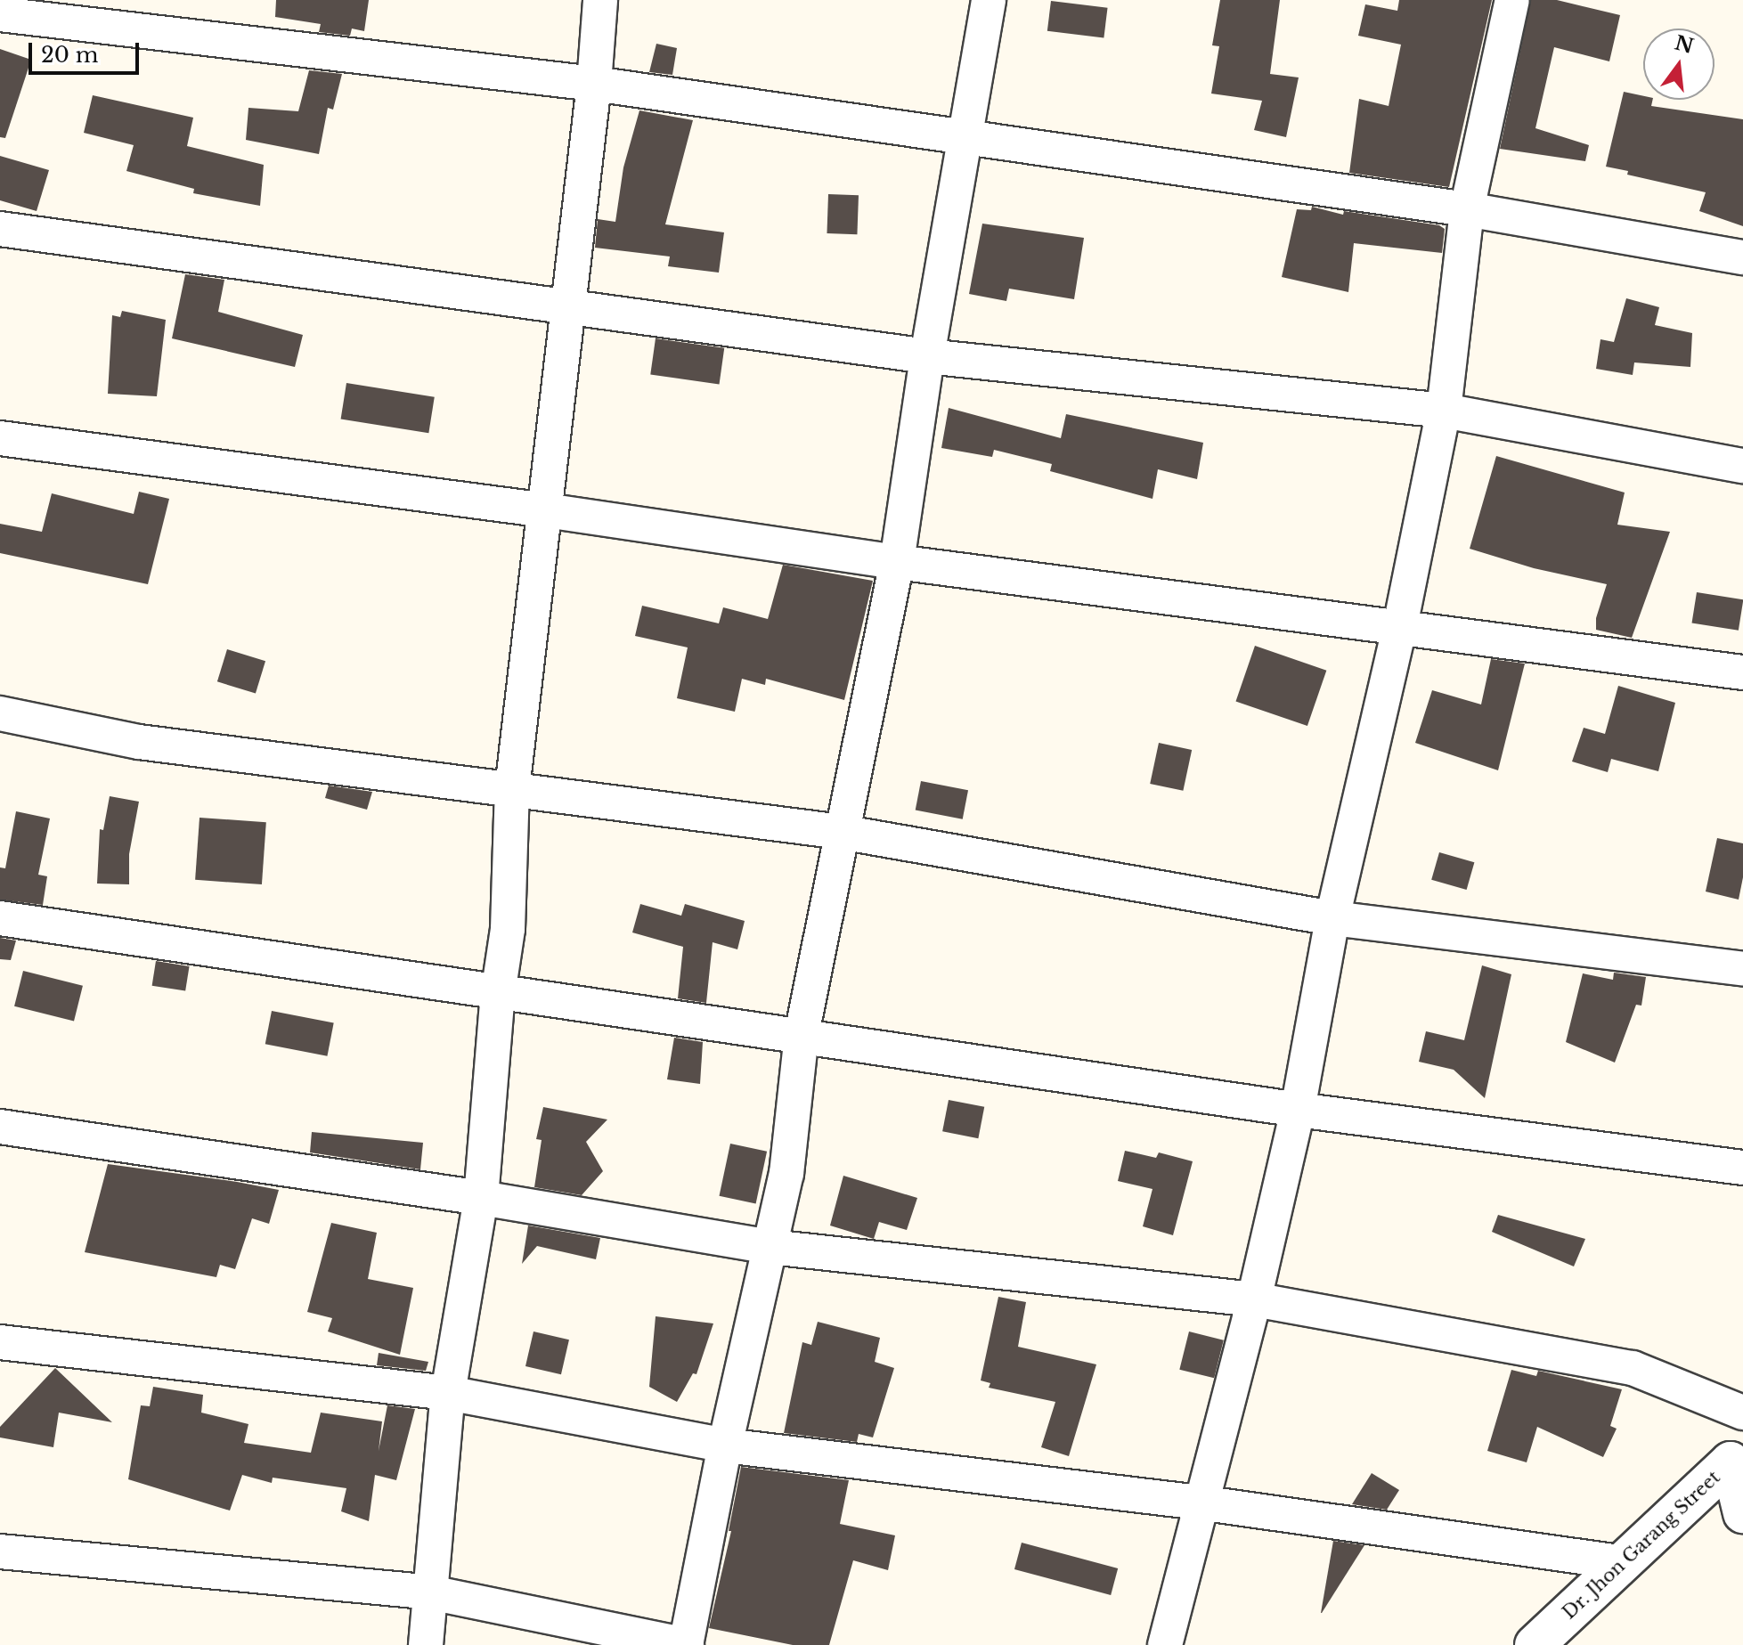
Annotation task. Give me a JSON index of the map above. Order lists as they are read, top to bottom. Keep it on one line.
{"streets":{"street":["Dr. Jhon Garang Street"]},"scale_bar":"20 m","north":"top"}
